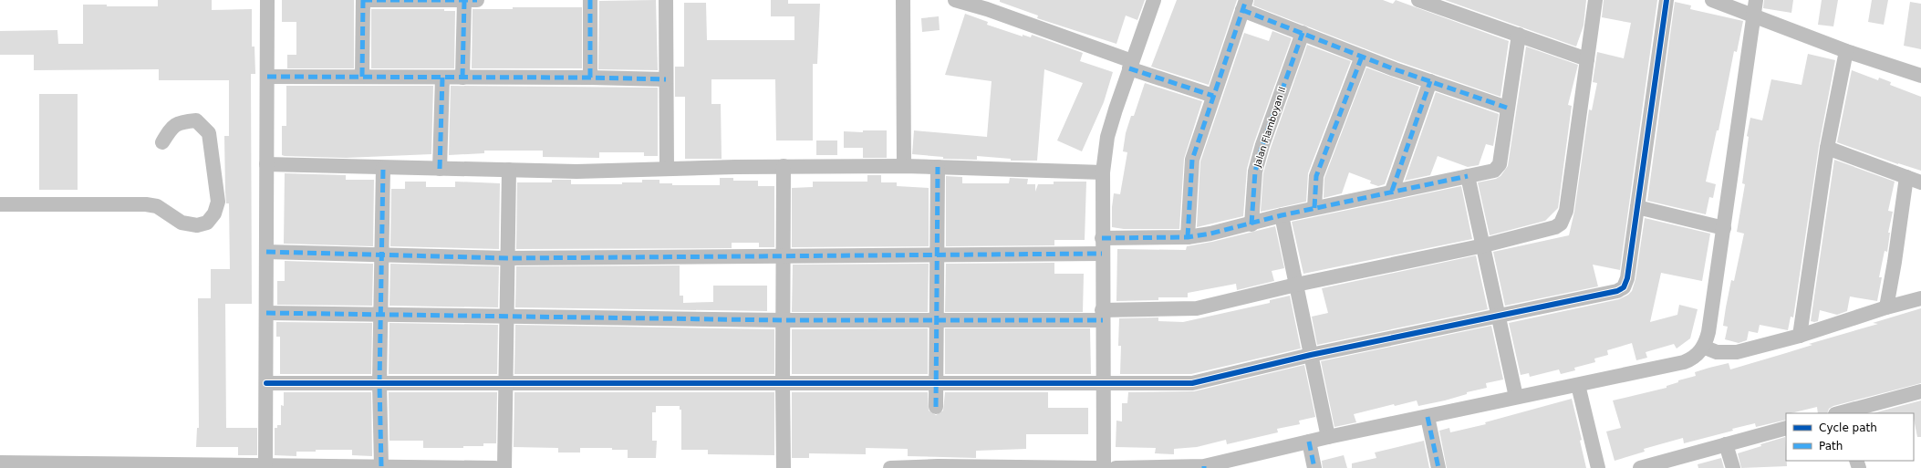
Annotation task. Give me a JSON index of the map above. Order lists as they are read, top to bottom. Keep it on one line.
{"streets":{"street":["Jalan Flamboyan II"]},"legend":["Cycle path","Path"]}
